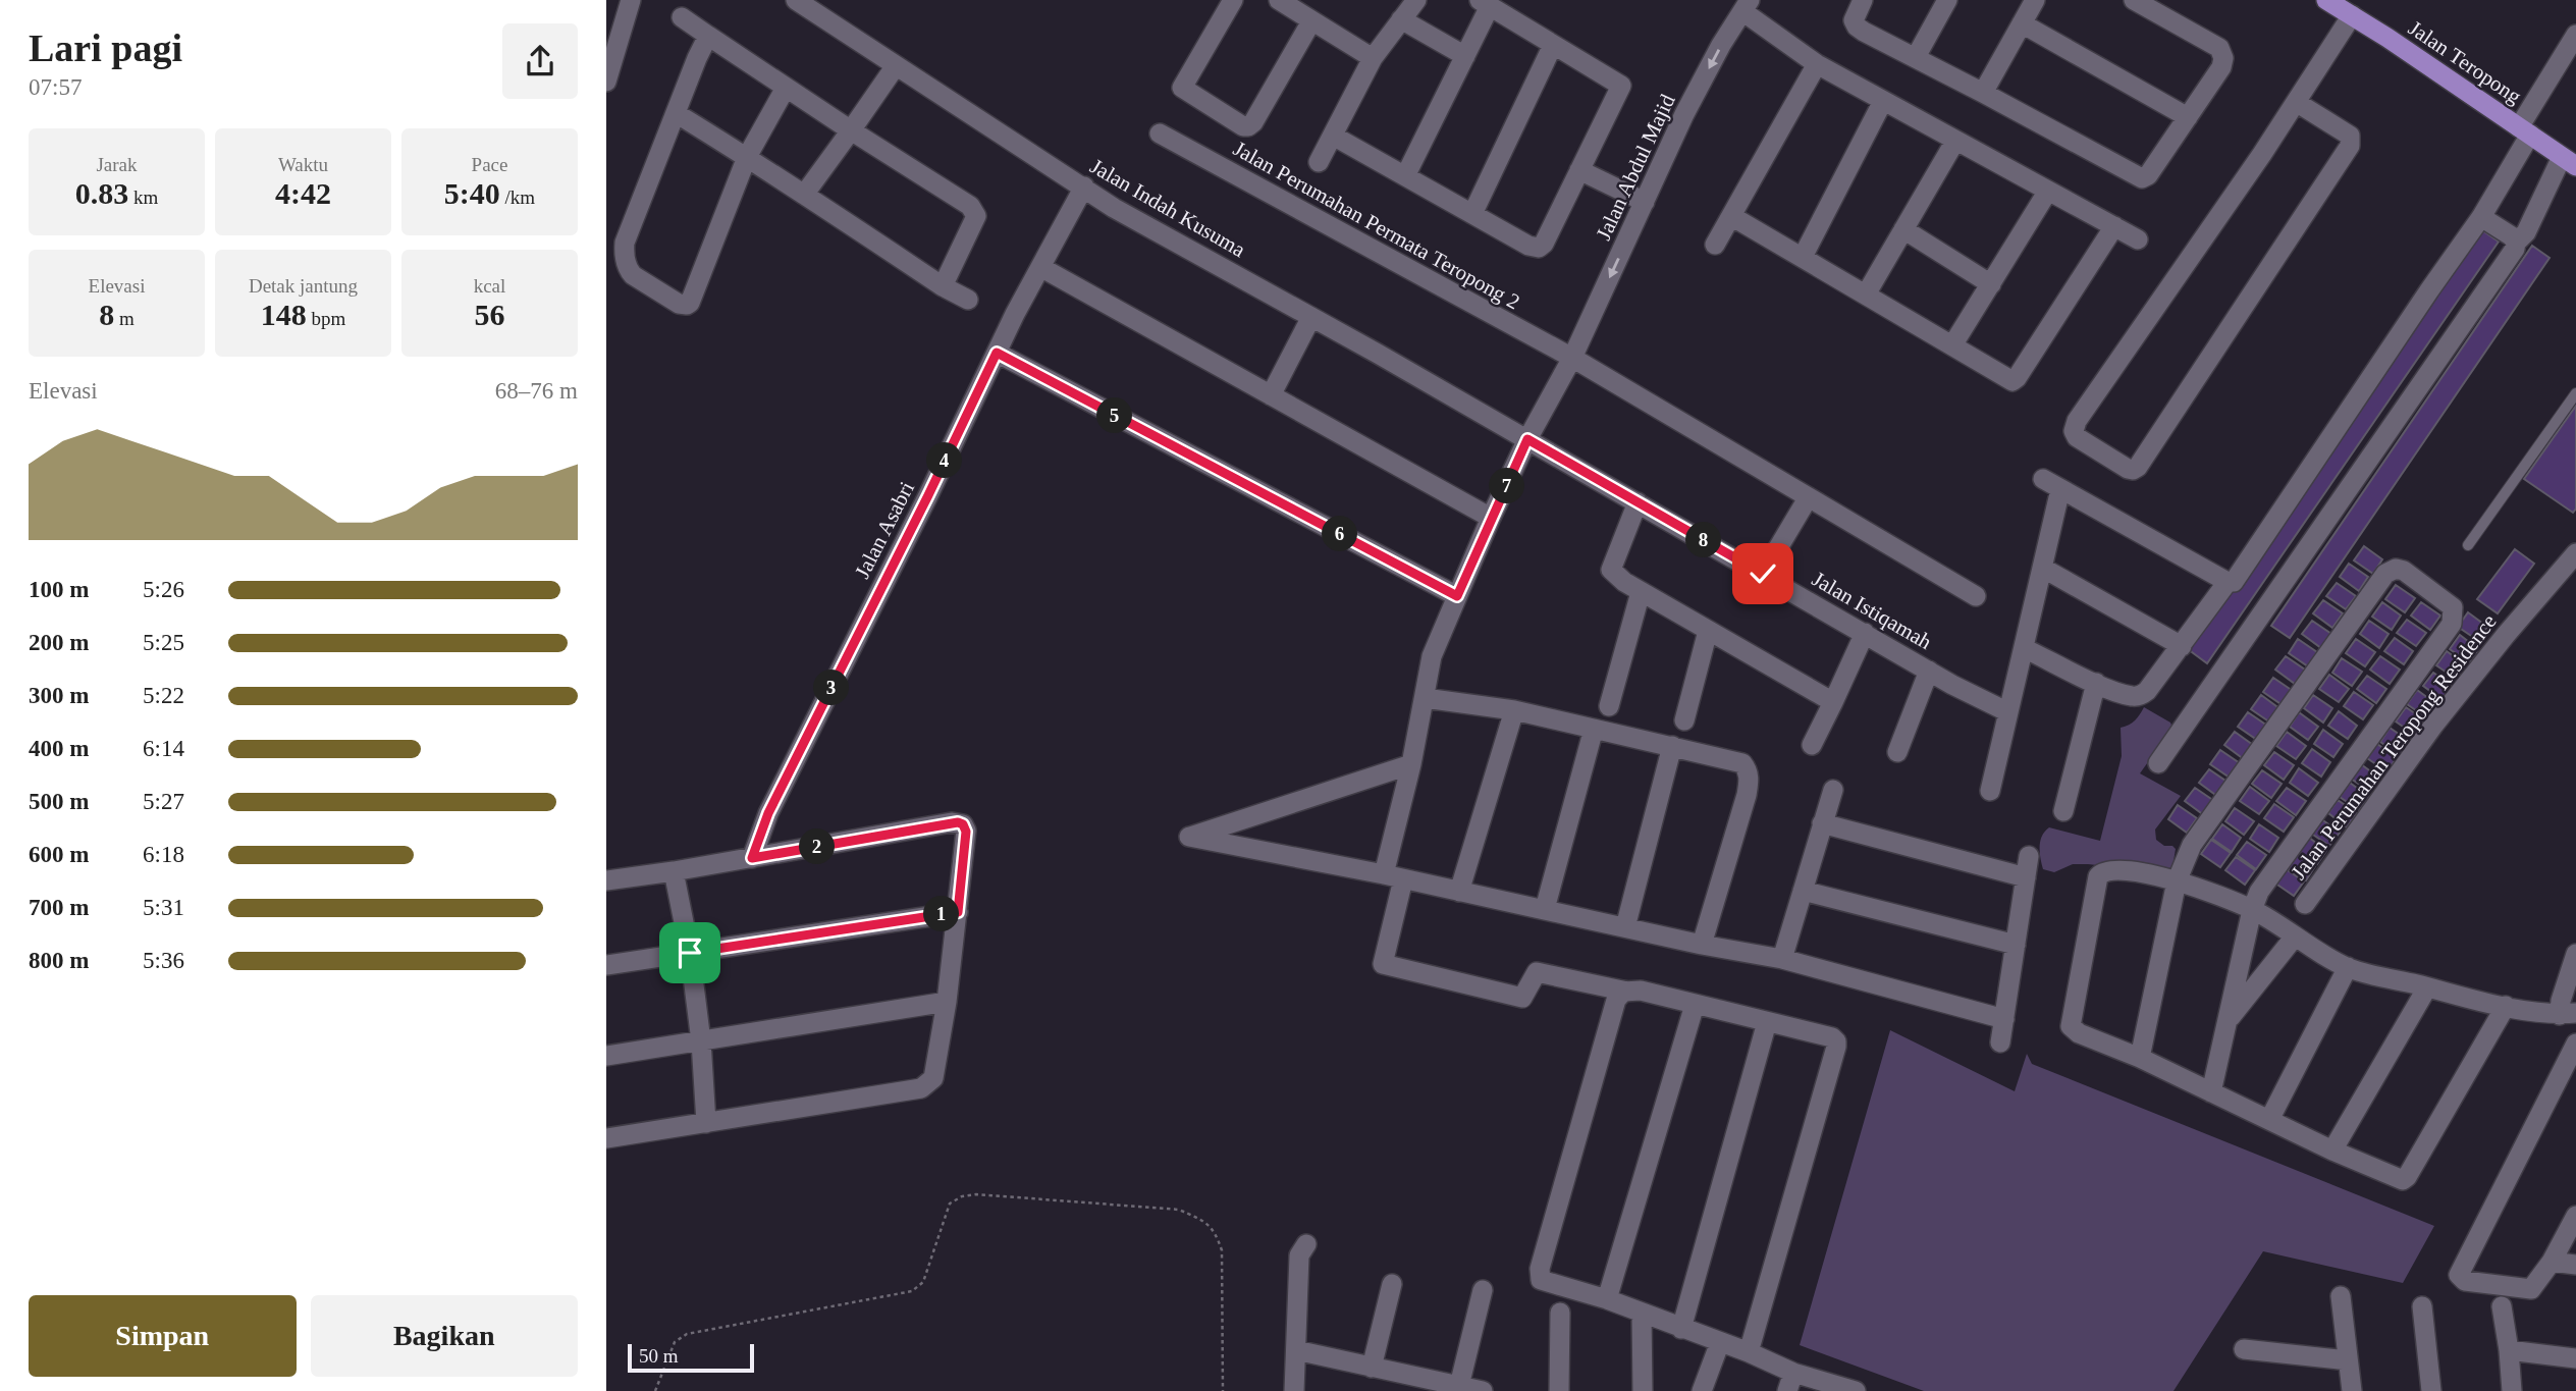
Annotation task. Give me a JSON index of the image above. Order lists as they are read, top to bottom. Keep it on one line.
{"streets":{"main road":["Jalan Teropong"],"street":["Jalan Abdul Majid","Jalan Indah Kusuma","Jalan Perumahan Permata Teropong 2","Jalan Asabri","Jalan Istiqamah","Jalan Perumahan Teropong Residence"]},"crossings":[["Jalan Abdul Majid","Jalan Indah Kusuma"],["Jalan Abdul Majid","Jalan Perumahan Permata Teropong 2"],["Jalan Abdul Majid","Jalan Istiqamah"],["Jalan Indah Kusuma","Jalan Asabri"],["Jalan Indah Kusuma","Jalan Istiqamah"]],"scale_bar":"50 m","page":{"heading":["Lari pagi","07:57"],"stats":[["Jarak","0.83 km"],["Waktu","4:42"],["Pace","5:40 /km"],["Elevasi","8 m"],["Detak jantung","148 bpm"],["kcal","56"]],"chart":["Elevasi","68–76 m"],"pins":["5","4","7","6","8","3","2","1"],"list":[{"name":"100 m","note":"5:26"},{"name":"200 m","note":"5:25"},{"name":"300 m","note":"5:22"},{"name":"400 m","note":"6:14"},{"name":"500 m","note":"5:27"},{"name":"600 m","note":"6:18"},{"name":"700 m","note":"5:31"},{"name":"800 m","note":"5:36"}],"buttons":["Simpan","Bagikan"],"scale":"50 m"}}
